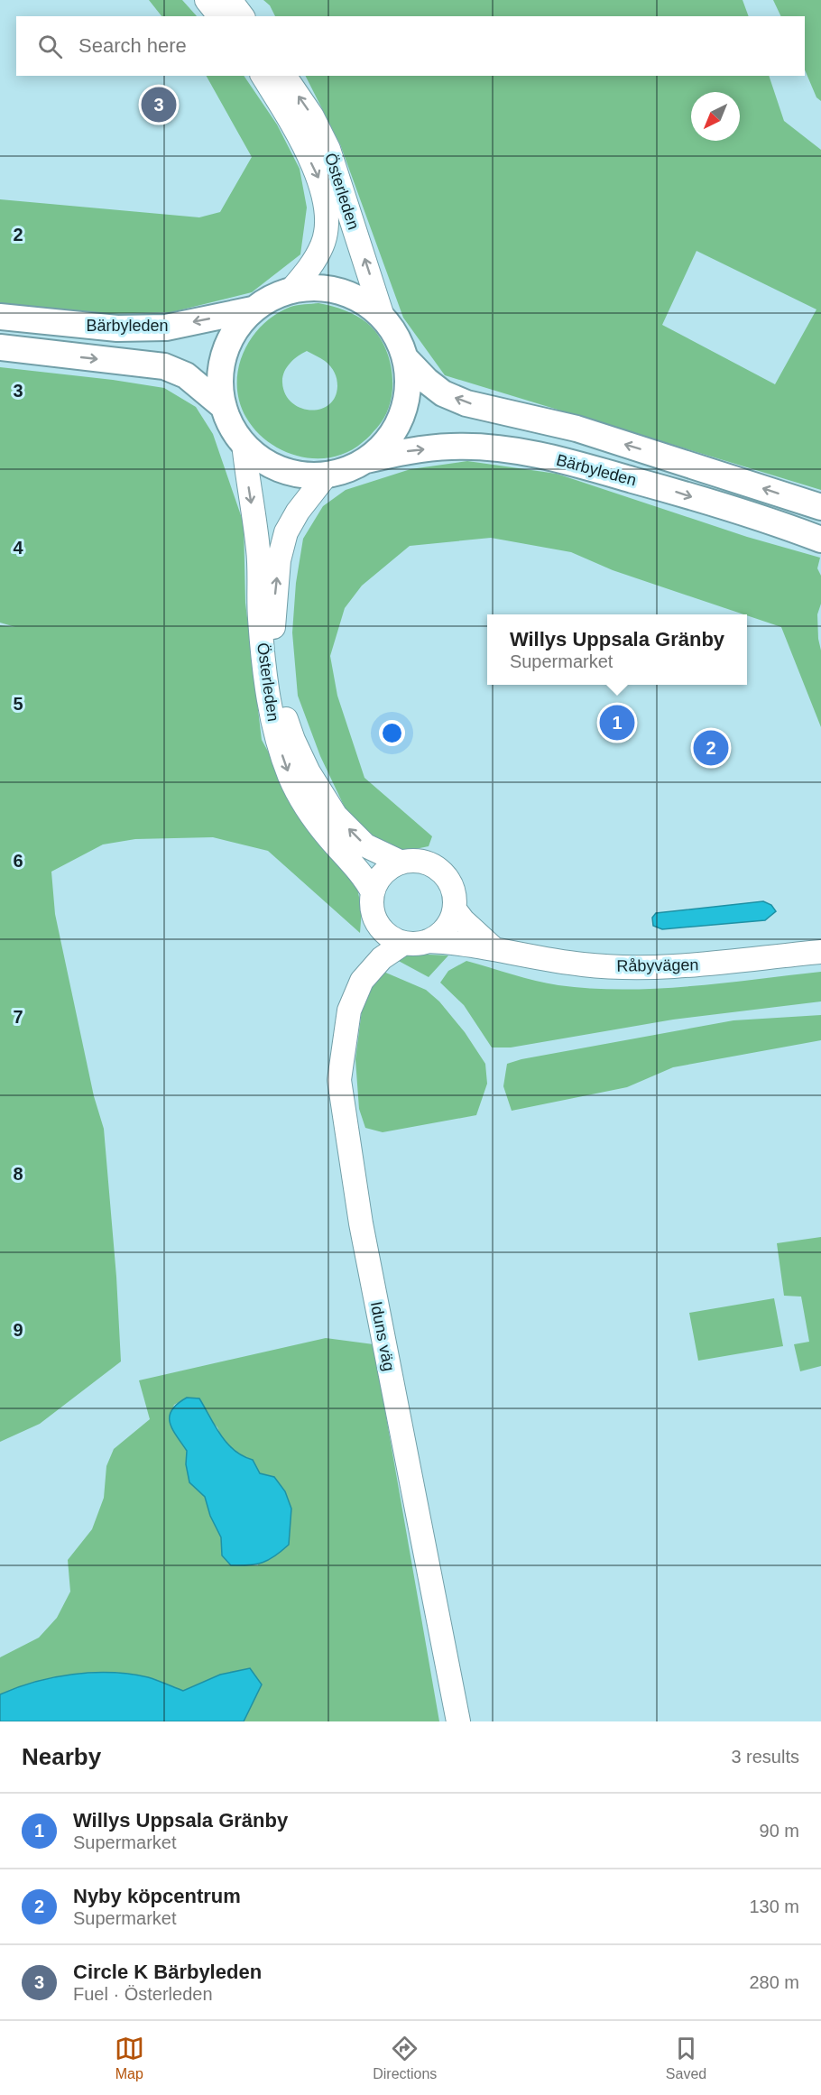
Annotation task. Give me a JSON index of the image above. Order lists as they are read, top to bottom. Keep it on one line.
{"streets":{"main road":["Österleden","Bärbyleden","Råbyvägen","Iduns väg"]},"crossings":[["Österleden","Bärbyleden"],["Österleden","Råbyvägen"],["Österleden","Iduns väg"],["Råbyvägen","Iduns väg"]],"north":"bottom left","page":{"search":"Search here","pins":["3","1","2"],"popup":["Willys Uppsala Gränby","Supermarket"],"heading":["Nearby","3 results"],"list":[{"mark":"1","name":"Willys Uppsala Gränby","note":"Supermarket","value":"90 m"},{"mark":"2","name":"Nyby köpcentrum","note":"Supermarket","value":"130 m"},{"mark":"3","name":"Circle K Bärbyleden","note":"Fuel · Österleden","value":"280 m"}],"nav":["Map","Directions","Saved"]},"grid":{"rows":["2","3","4","5","6","7","8","9"]}}
